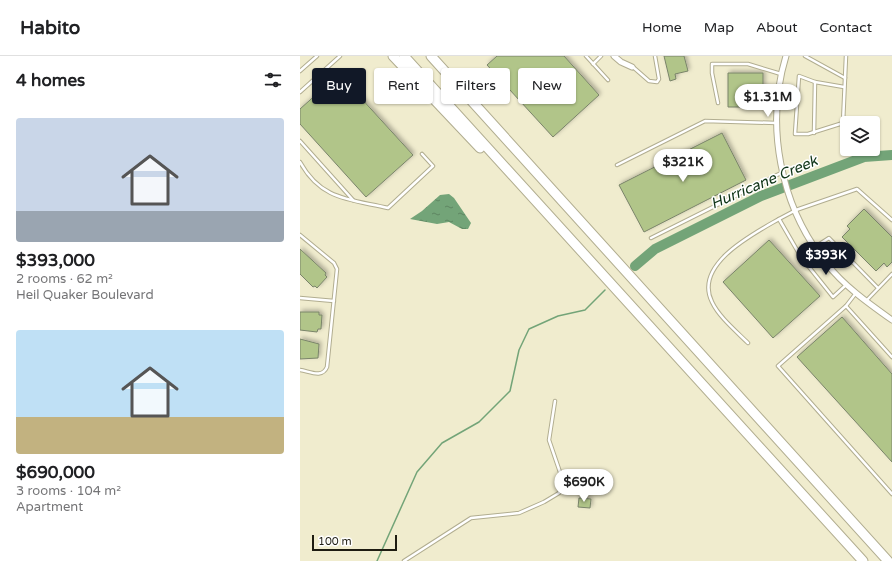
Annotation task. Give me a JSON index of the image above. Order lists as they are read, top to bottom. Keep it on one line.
{"water":["Hurricane Creek"],"scale_bar":"100 m","page":{"header":"Habito","nav":["Home","Map","About","Contact"],"heading":"4 homes","chip":["Buy","Rent","Filters","New"],"price":["$1.31M","$321K","$393K","$690K"],"list":[{"name":"$393,000","note":"2 rooms · 62 m² · Heil Quaker Boulevard"},{"name":"$690,000","note":"3 rooms · 104 m² · Apartment"}],"scale":"100 m"}}
